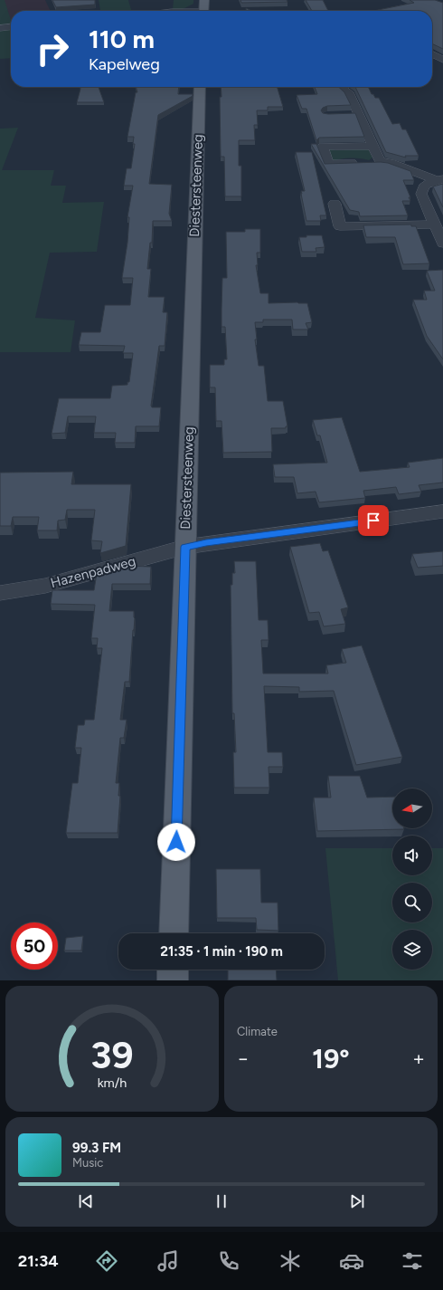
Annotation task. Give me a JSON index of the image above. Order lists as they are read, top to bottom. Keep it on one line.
{"streets":{"main road":["Diestersteenweg"],"street":["Hazenpadweg"]},"crossings":[["Diestersteenweg","Hazenpadweg"]],"north":"left","page":{"turn":["110 m","Kapelweg"],"limit":"50","trip":"21:35 · 1 min · 190 m","tile":"Climate","heat":["−","19°","+"],"song":["99.3 FM","Music"],"tabs":"21:34","gauge":["39","km/h"]}}
